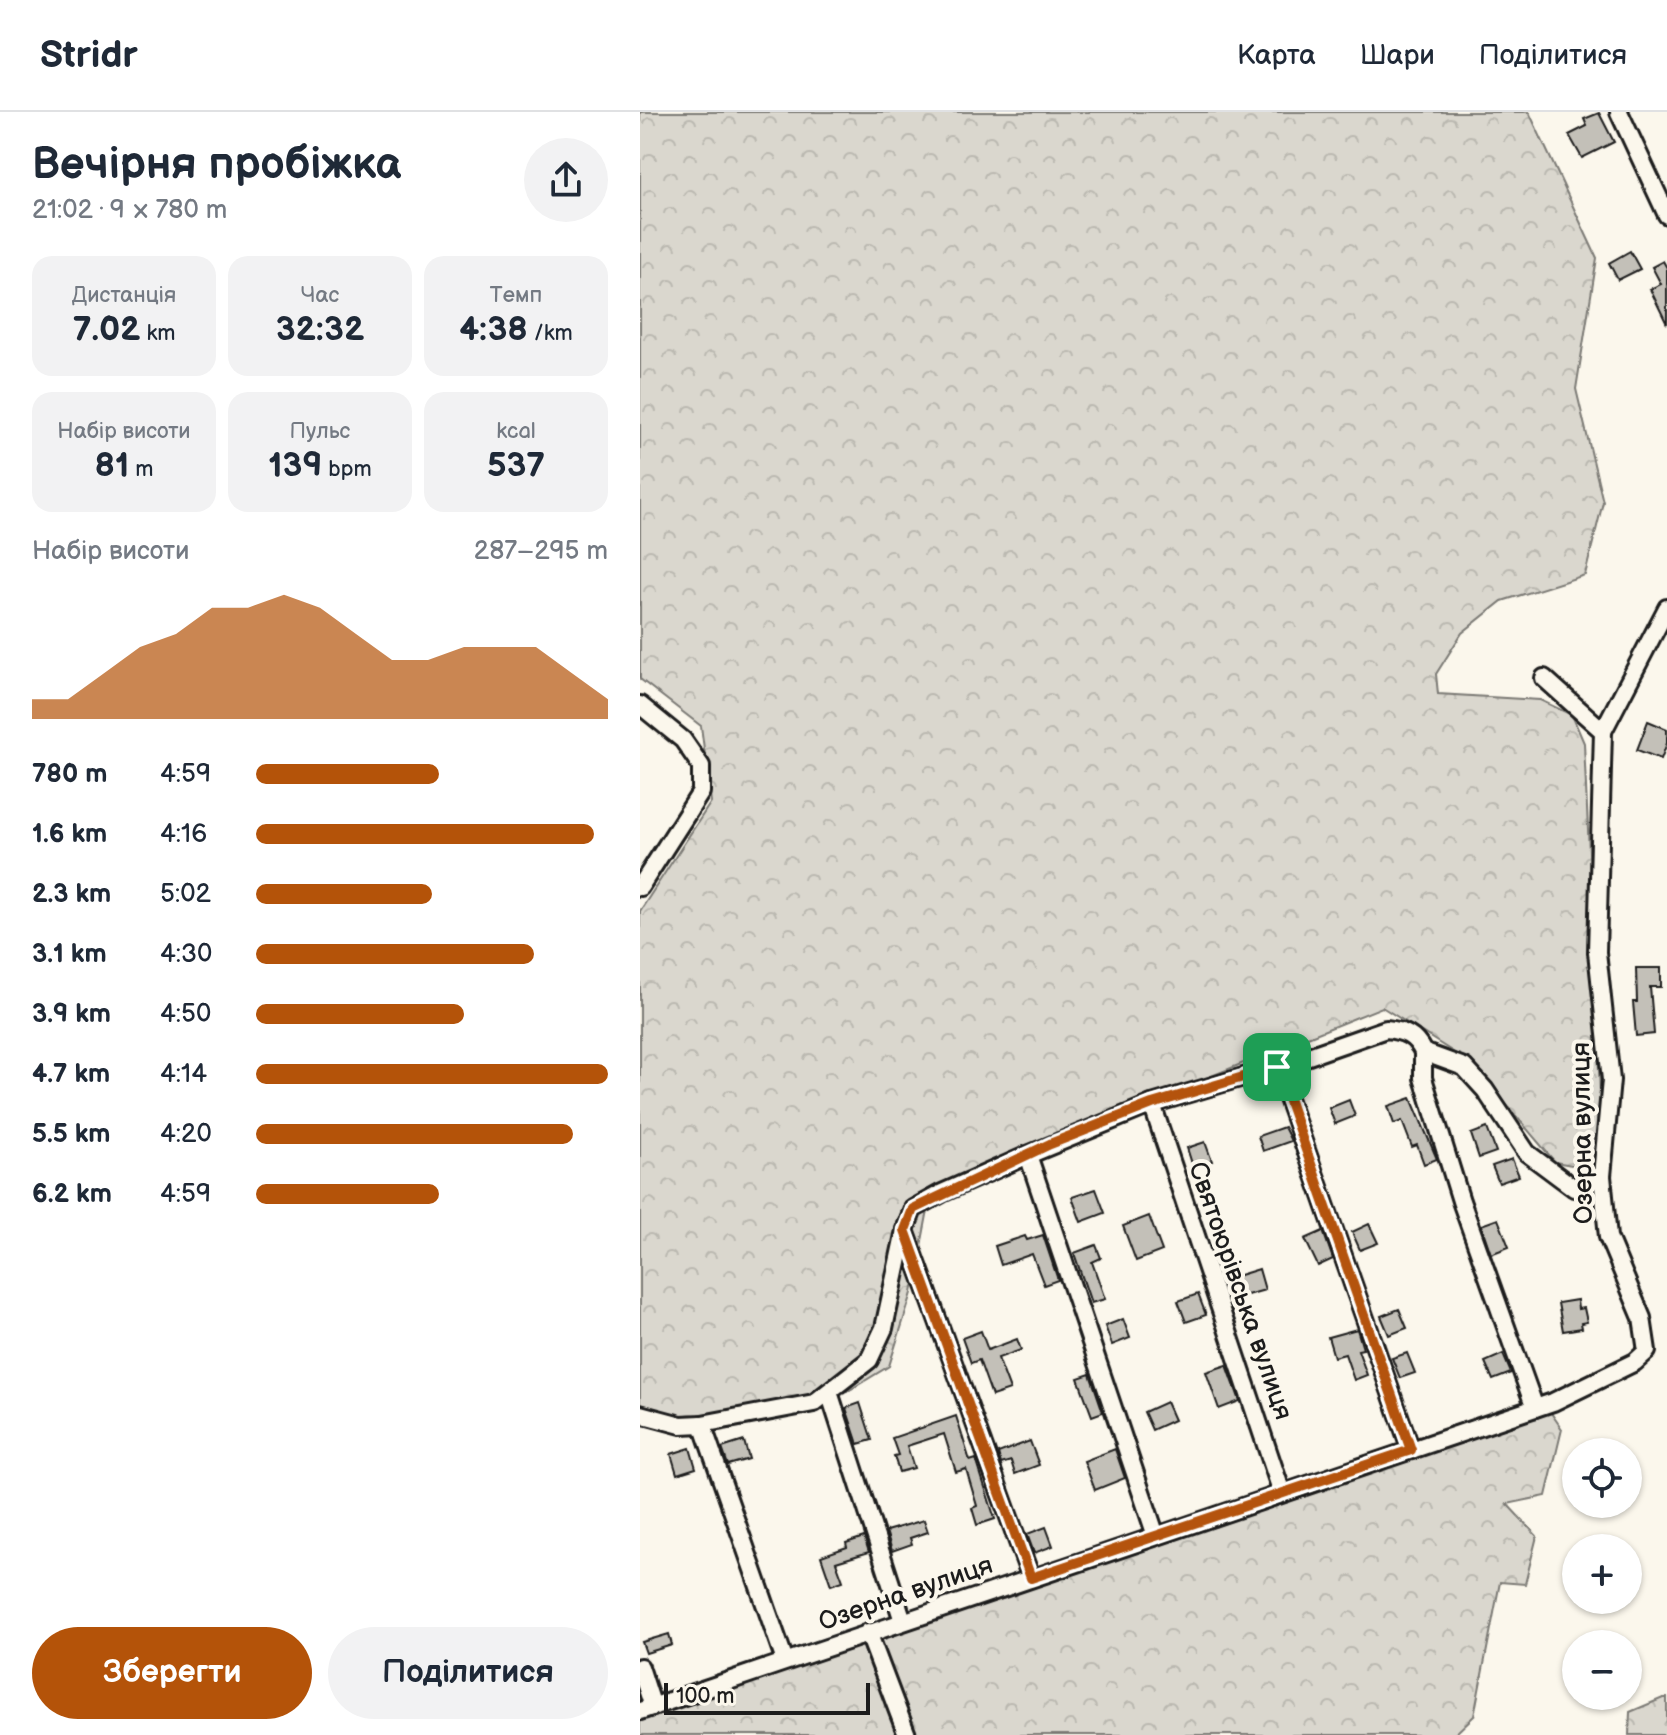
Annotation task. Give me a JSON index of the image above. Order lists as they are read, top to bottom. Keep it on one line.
{"streets":{"street":["Озерна вулиця","Святоюрівська вулиця"]},"crossings":[["Озерна вулиця","Святоюрівська вулиця"]],"scale_bar":"100 m","page":{"header":"Stridr","nav":["Карта","Шари","Поділитися"],"heading":["Вечірня пробіжка","21:02 · 9 × 780 m"],"stats":[["Дистанція","7.02 km"],["Час","32:32"],["Темп","4:38 /km"],["Набір висоти","81 m"],["Пульс","139 bpm"],["kcal","537"]],"chart":["Набір висоти","287–295 m"],"list":[{"name":"780 m","note":"4:59"},{"name":"1.6 km","note":"4:16"},{"name":"2.3 km","note":"5:02"},{"name":"3.1 km","note":"4:30"},{"name":"3.9 km","note":"4:50"},{"name":"4.7 km","note":"4:14"},{"name":"5.5 km","note":"4:20"},{"name":"6.2 km","note":"4:59"}],"map_buttons":["+","−"],"buttons":["Зберегти","Поділитися"],"scale":"100 m"}}
